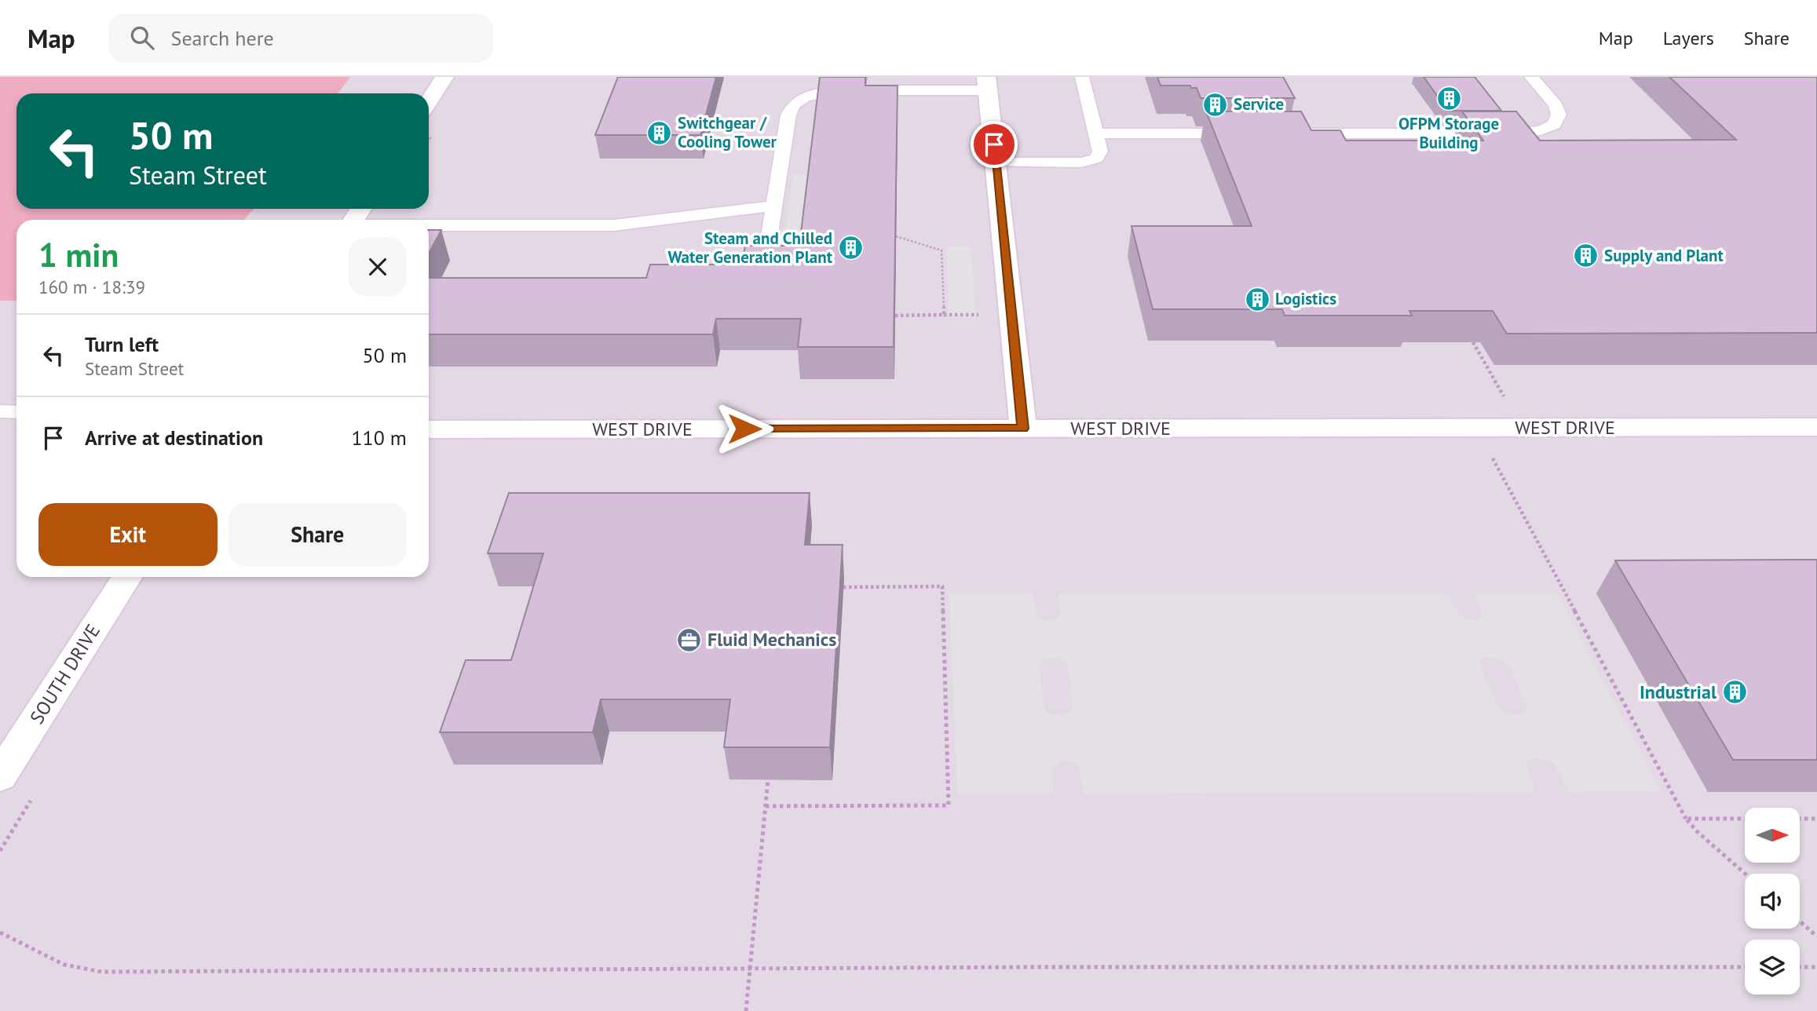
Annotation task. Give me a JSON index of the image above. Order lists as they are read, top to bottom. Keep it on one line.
{"streets":{"street":["WEST DRIVE","SOUTH DRIVE"]},"places":{"building":["OFPM Storage Building","Service","Switchgear / Cooling Tower","Steam and Chilled Water Generation Plant","Supply and Plant","Logistics","Industrial"],"office":["Fluid Mechanics"]},"north":"right","page":{"header":"Map","search":"Search here","nav":["Map","Layers","Share"],"turn":["50 m","Steam Street"],"heading":["1 min","160 m · 18:39"],"list":[{"name":"Turn left","note":"Steam Street","value":"50 m"},{"name":"Arrive at destination","value":"110 m"}],"buttons":["Exit","Share"]}}
